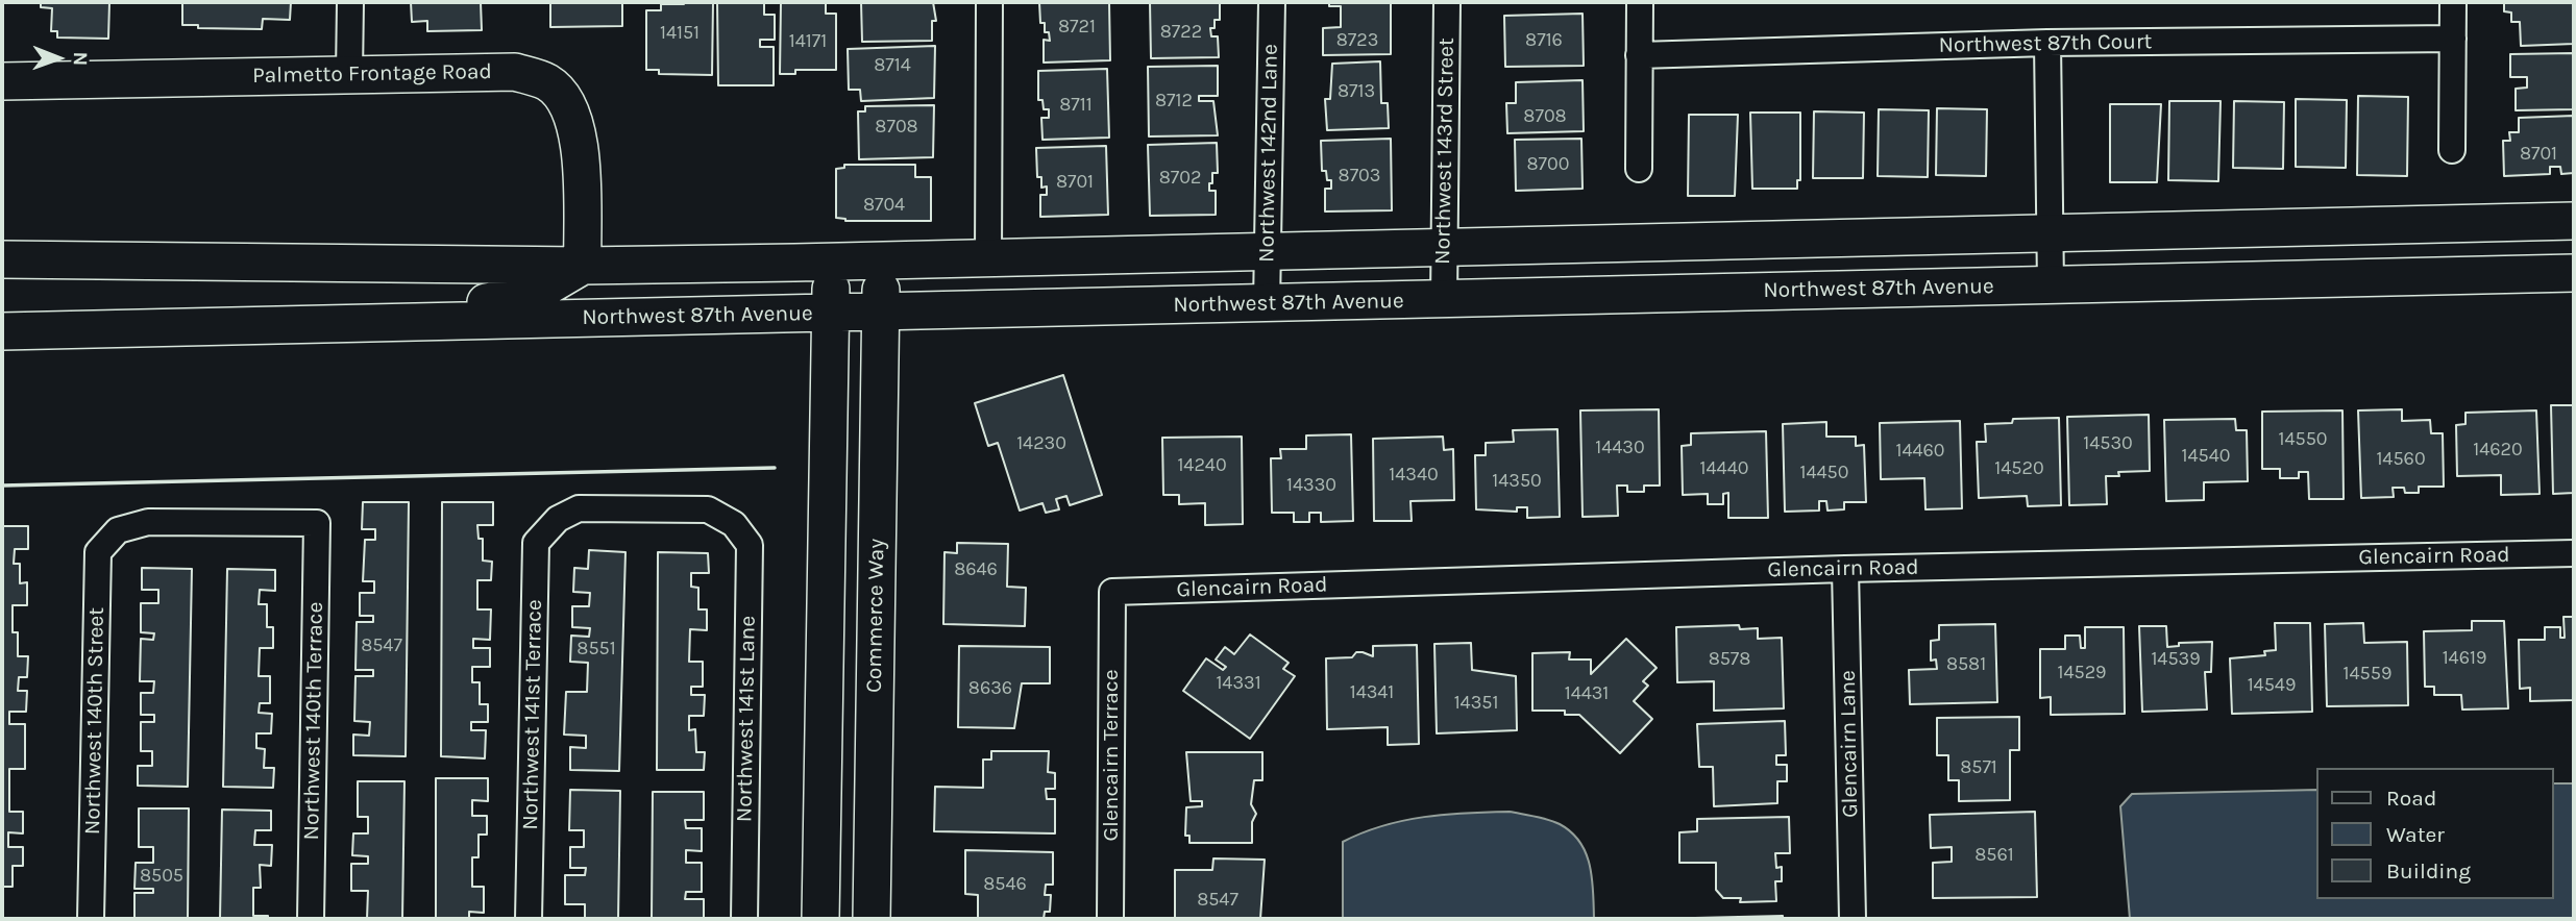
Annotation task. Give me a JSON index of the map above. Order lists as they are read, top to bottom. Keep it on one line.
{"streets":{"main road":["Palmetto Frontage Road","Northwest 87th Avenue","Commerce Way"],"street":["Northwest 87th Court","Northwest 143rd Street","Northwest 142nd Lane","Glencairn Road","Northwest 141st Terrace","Northwest 141st Lane","Northwest 140th Street","Northwest 140th Terrace","Glencairn Lane","Glencairn Terrace"]},"crossings":[["Northwest 143rd Street","Northwest 87th Avenue"],["Northwest 142nd Lane","Northwest 87th Avenue"],["Northwest 87th Avenue","Commerce Way"],["Glencairn Road","Glencairn Lane"],["Glencairn Road","Glencairn Terrace"],["Northwest 141st Terrace","Northwest 141st Lane"],["Northwest 140th Street","Northwest 140th Terrace"]],"house_numbers":["8721","8722","14151","8723","8716","14171","8714","8713","8712","8711","8708","8708","8701","8700","8703","8702","8701","8704","14550","14230","14530","14430","14620","14460","14540","14560","14240","14440","14520","14450","14340","14350","14330","8646","8547","8551","14619","8578","14539","8581","14529","14559","14331","14549","8636","14341","14431","14351","8571","8561","8505","8546","8547"],"legend":["Road","Water","Building"],"north":"right"}
